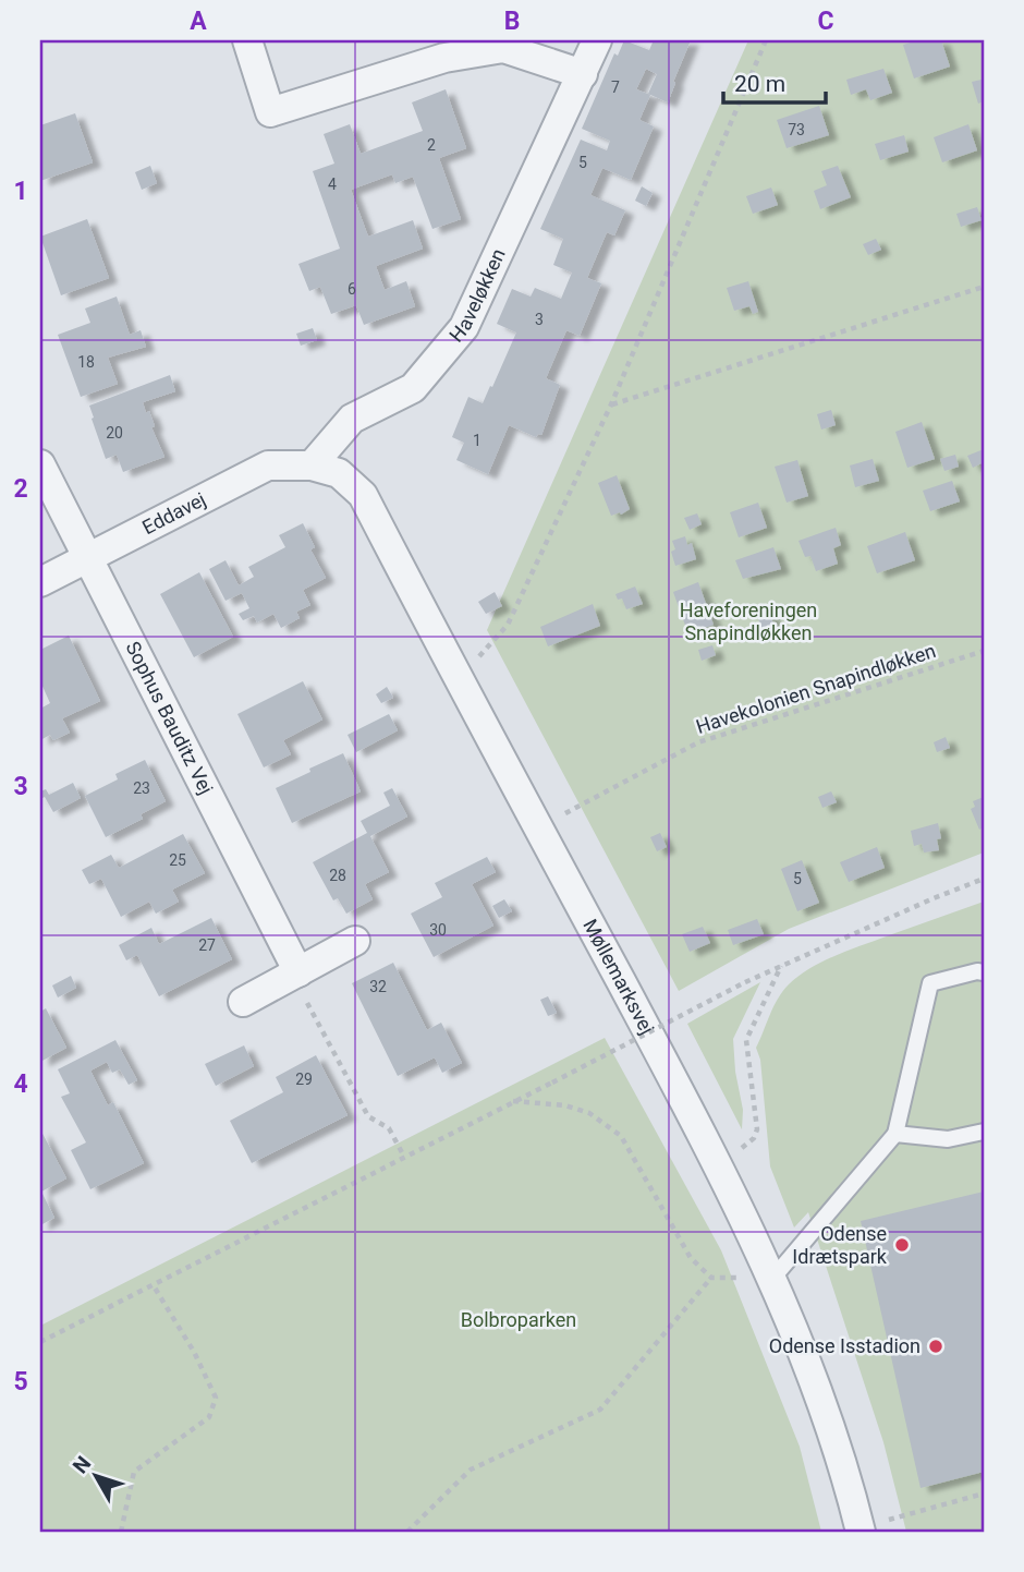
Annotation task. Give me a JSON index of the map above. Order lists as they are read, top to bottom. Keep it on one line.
{"streets":{"street":["Haveløkken","Eddavej","Sophus Bauditz Vej","Møllemarksvej"],"path":["Havekolonien Snapindløkken"]},"crossings":[["Haveløkken","Eddavej"],["Haveløkken","Møllemarksvej"],["Eddavej","Sophus Bauditz Vej"],["Eddavej","Møllemarksvej"],["Havekolonien Snapindløkken","Møllemarksvej"]],"parks":["Haveforeningen Snapindløkken","Bolbroparken"],"places":["Odense Idrætspark","Odense Isstadion"],"house_numbers":["7","73","2","5","4","6","3","18","20","1","23","25","28","5","30","27","32","29"],"scale_bar":"20 m","north":"top left","grid":{"columns":["A","B","C"],"rows":["1","2","3","4","5"]}}
